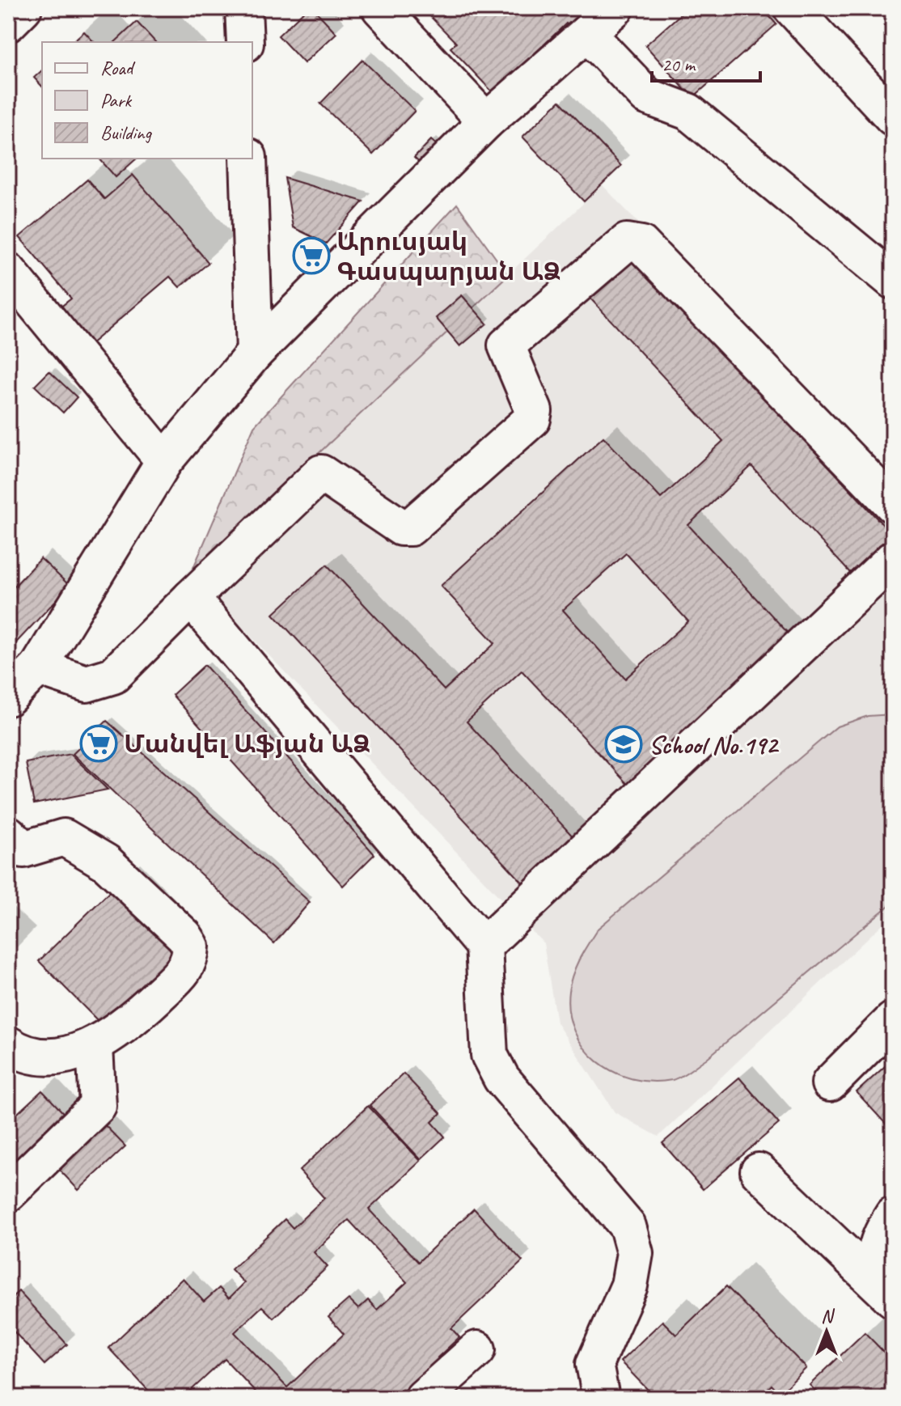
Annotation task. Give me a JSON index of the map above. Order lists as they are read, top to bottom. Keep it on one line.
{"places":{"supermarket":["Արուսյակ Գասպարյան ԱՁ","Մանվել Աֆյան ԱՁ"],"school or university":["School No.192"]},"legend":["Road","Park","Building"],"scale_bar":"20 m","north":"top"}
